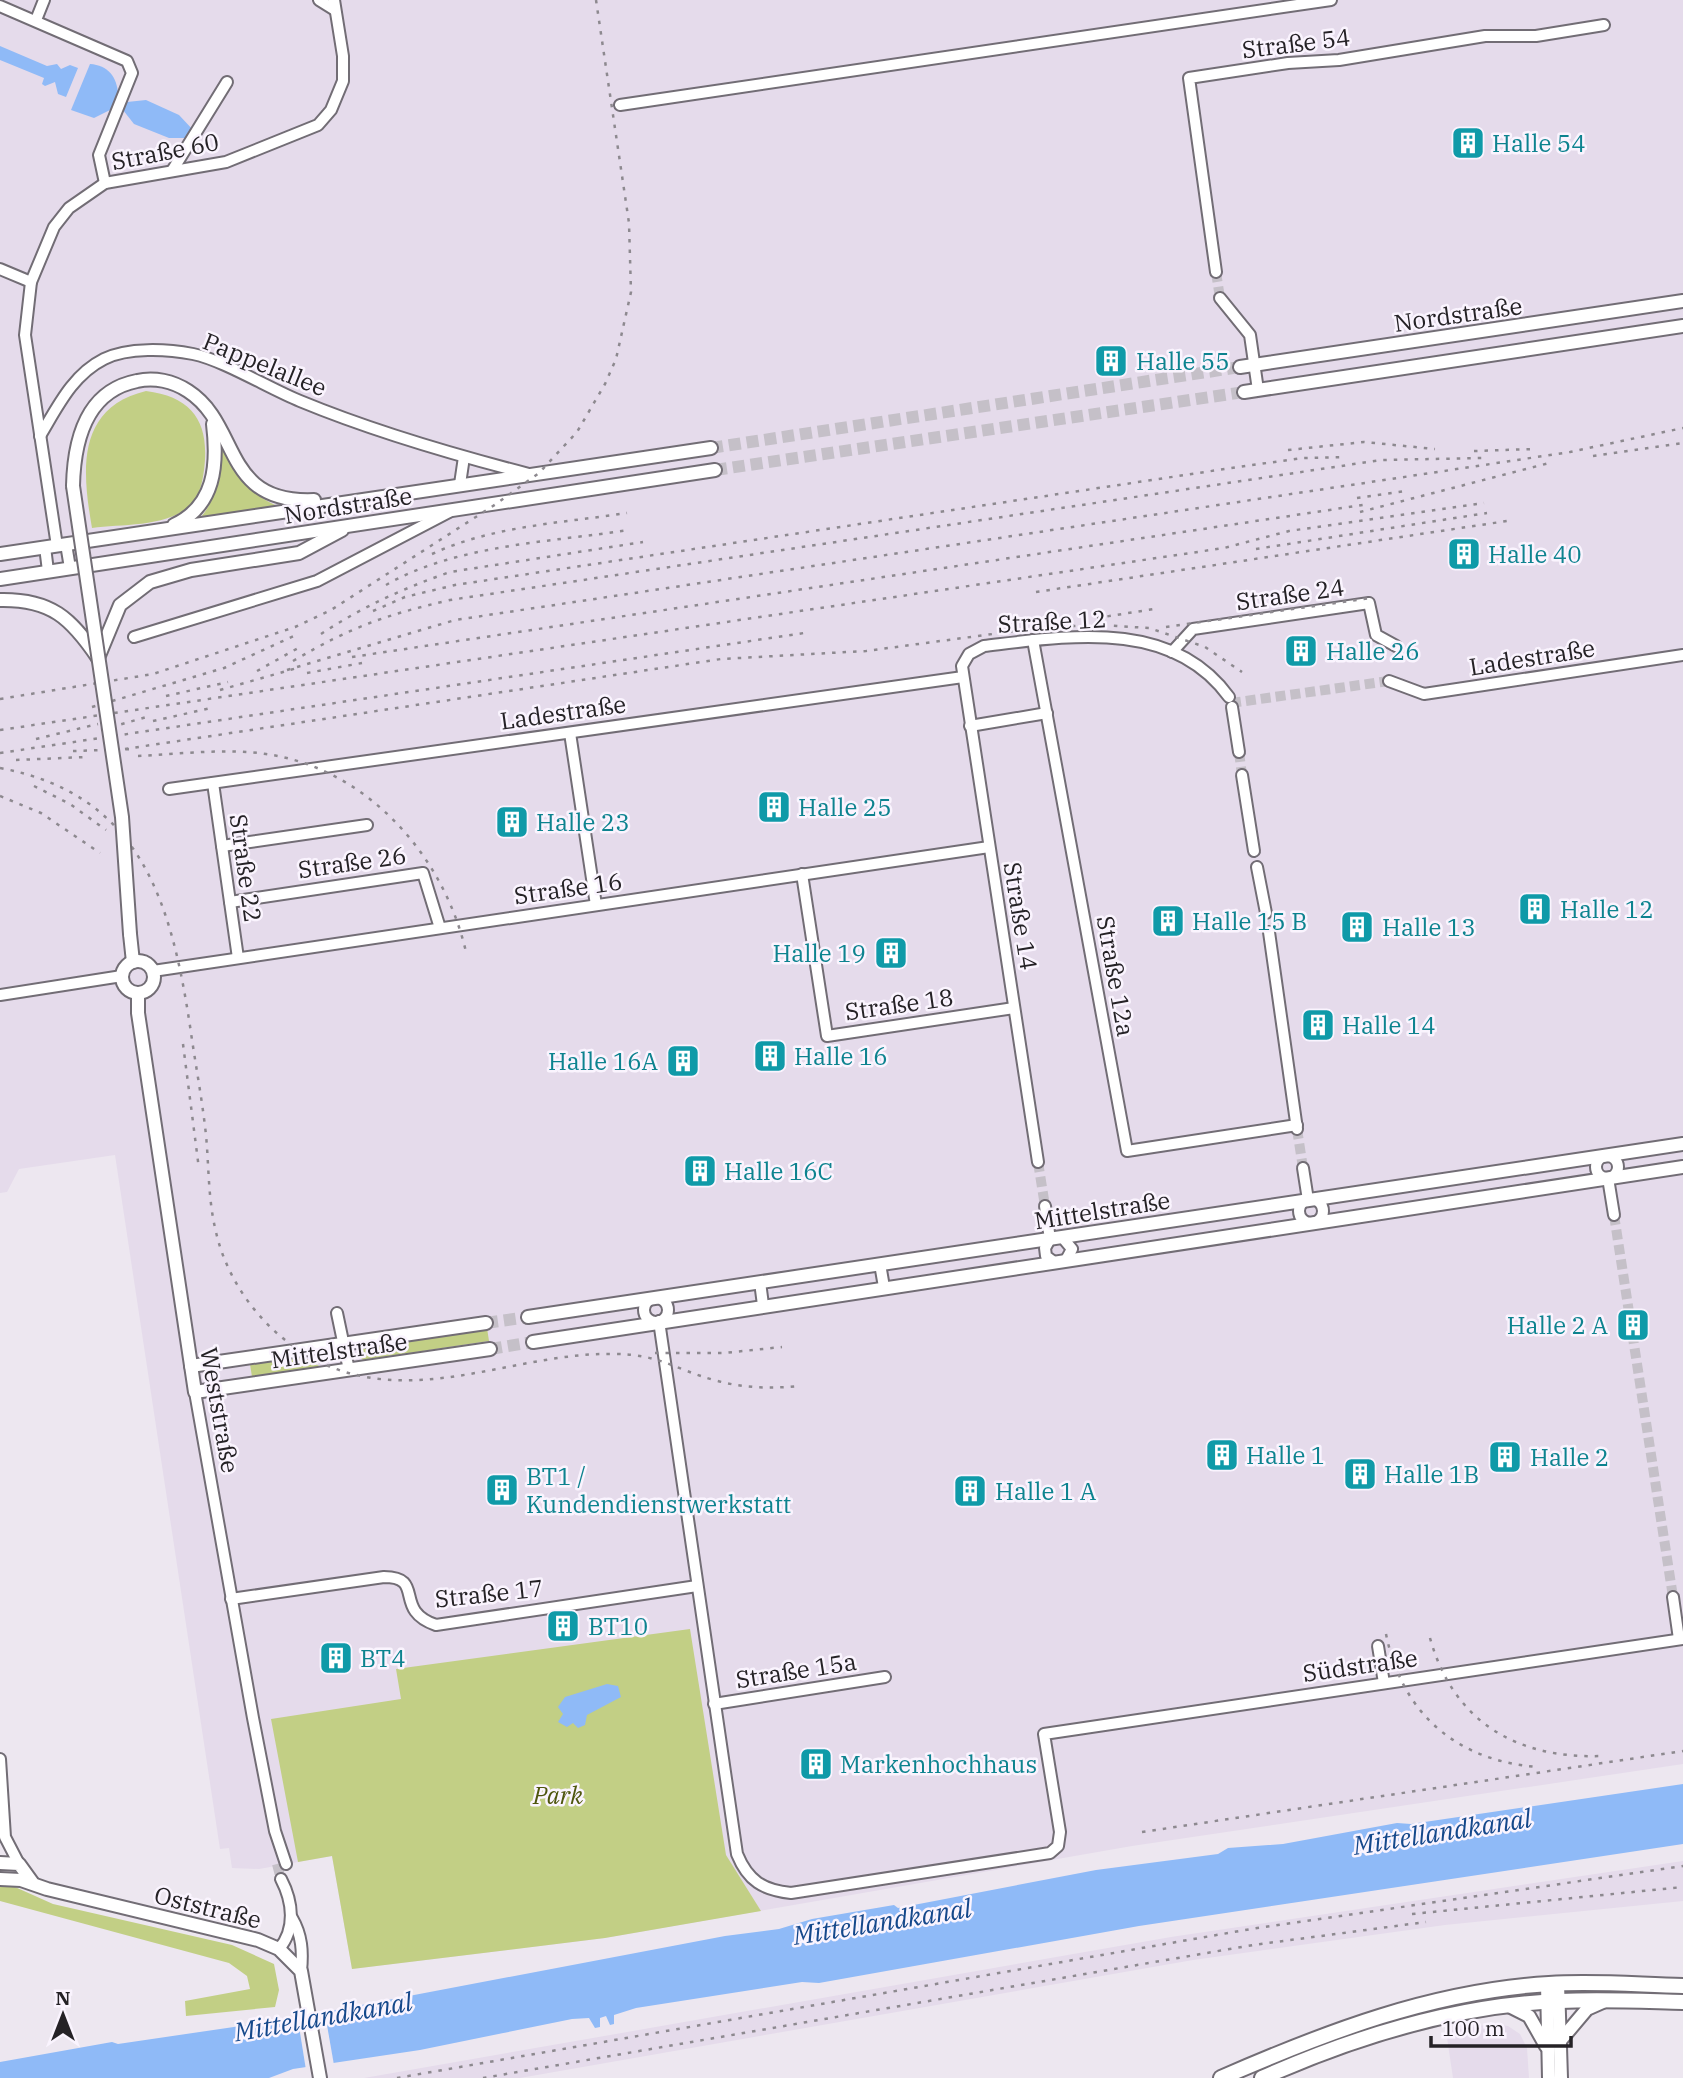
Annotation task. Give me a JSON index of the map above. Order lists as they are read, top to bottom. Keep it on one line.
{"streets":{"street":["Straße 54","Straße 60","Nordstraße","Pappelallee","Straße 24","Straße 12","Ladestraße","Straße 26","Straße 22","Straße 16","Straße 14","Straße 12a","Straße 18","Mittelstraße","Weststraße","Straße 17","Südstraße","Straße 15a","Oststraße"]},"crossings":[["Straße 60","Nordstraße"],["Straße 60","Pappelallee"],["Nordstraße","Pappelallee"],["Straße 24","Straße 12"],["Straße 12","Ladestraße"],["Straße 12","Straße 14"],["Straße 12","Straße 12a"],["Ladestraße","Straße 22"],["Ladestraße","Straße 14"],["Straße 26","Straße 22"],["Straße 26","Straße 16"],["Straße 22","Straße 16"],["Straße 16","Straße 14"],["Straße 16","Straße 18"],["Straße 16","Weststraße"],["Straße 14","Straße 18"],["Mittelstraße","Weststraße"],["Weststraße","Straße 17"],["Südstraße","Straße 15a"]],"water":["Mittellandkanal"],"parks":["Park"],"places":{"building":["Halle 54","Halle 55","Halle 40","Halle 26","Halle 25","Halle 23","Halle 12","Halle 15 B","Halle 13","Halle 19","Halle 14","Halle 16","Halle 16A","Halle 16C","Halle 2 A","Halle 1","Halle 2","Halle 1B","BT1 / Kundendienstwerkstatt","Halle 1 A","BT10","BT4","Markenhochhaus"]},"scale_bar":"100 m","north":"top"}
